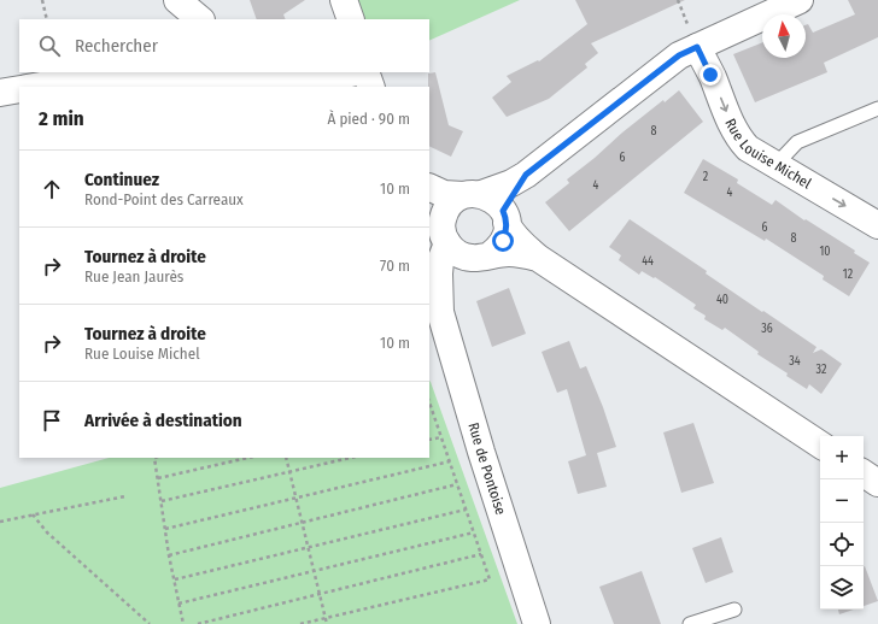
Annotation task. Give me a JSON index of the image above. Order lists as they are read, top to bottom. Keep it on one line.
{"streets":{"street":["Rue Louise Michel","Rue de Pontoise"]},"house_numbers":["8","6","2","4","4","6","8","10","44","12","40","36","34","32"],"north":"top","page":{"search":"Rechercher","heading":["2 min","À pied · 90 m"],"list":[["Continuez","Rond-Point des Carreaux","10 m"],["Tournez à droite","Rue Jean Jaurès","70 m"],["Tournez à droite","Rue Louise Michel","10 m"],"Arrivée à destination"],"map_buttons":["+","−"]}}
